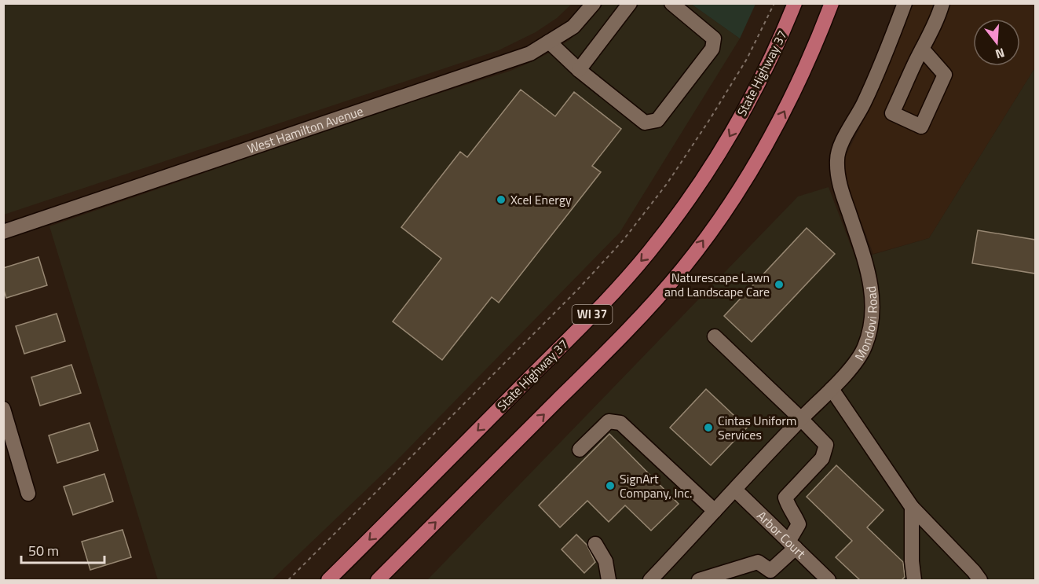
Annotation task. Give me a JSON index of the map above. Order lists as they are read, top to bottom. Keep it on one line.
{"streets":{"main road":["State Highway 37","WI 37"],"street":["West Hamilton Avenue","Mondovi Road","Arbor Court"]},"crossings":[["Mondovi Road","Arbor Court"]],"places":["Xcel Energy","Naturescape Lawn and Landscape Care","Cintas Uniform Services","SignArt Company, Inc."],"scale_bar":"50 m","north":"bottom"}
